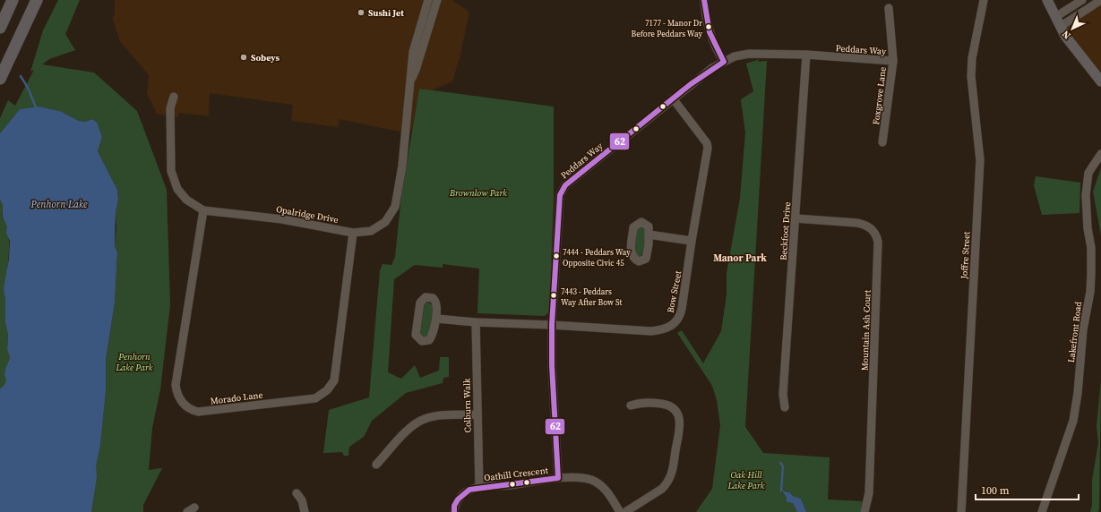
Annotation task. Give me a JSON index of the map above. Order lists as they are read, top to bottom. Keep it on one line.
{"streets":{"street":["Peddars Way","Foxgrove Lane","Opalridge Drive","Beckfoot Drive","Joffre Street","Bow Street","Mountain Ash Court","Lakefront Road","Morado Lane","Colburn Walk","Oathill Crescent"]},"crossings":[["Peddars Way","Foxgrove Lane"],["Peddars Way","Beckfoot Drive"],["Peddars Way","Bow Street"],["Peddars Way","Oathill Crescent"],["Opalridge Drive","Morado Lane"],["Beckfoot Drive","Mountain Ash Court"],["Bow Street","Colburn Walk"],["Colburn Walk","Oathill Crescent"]],"districts":["Manor Park"],"water":["Penhorn Lake"],"parks":["Brownlow Park","Penhorn Lake Park","Oak Hill Lake Park"],"places":["Sushi Jet","7177 - Manor Dr Before Peddars Way","Sobeys","7444 - Peddars Way Opposite Civic 45","7443 - Peddars Way After Bow St"],"lines":["transit line 62"],"scale_bar":"100 m","north":"bottom left"}
